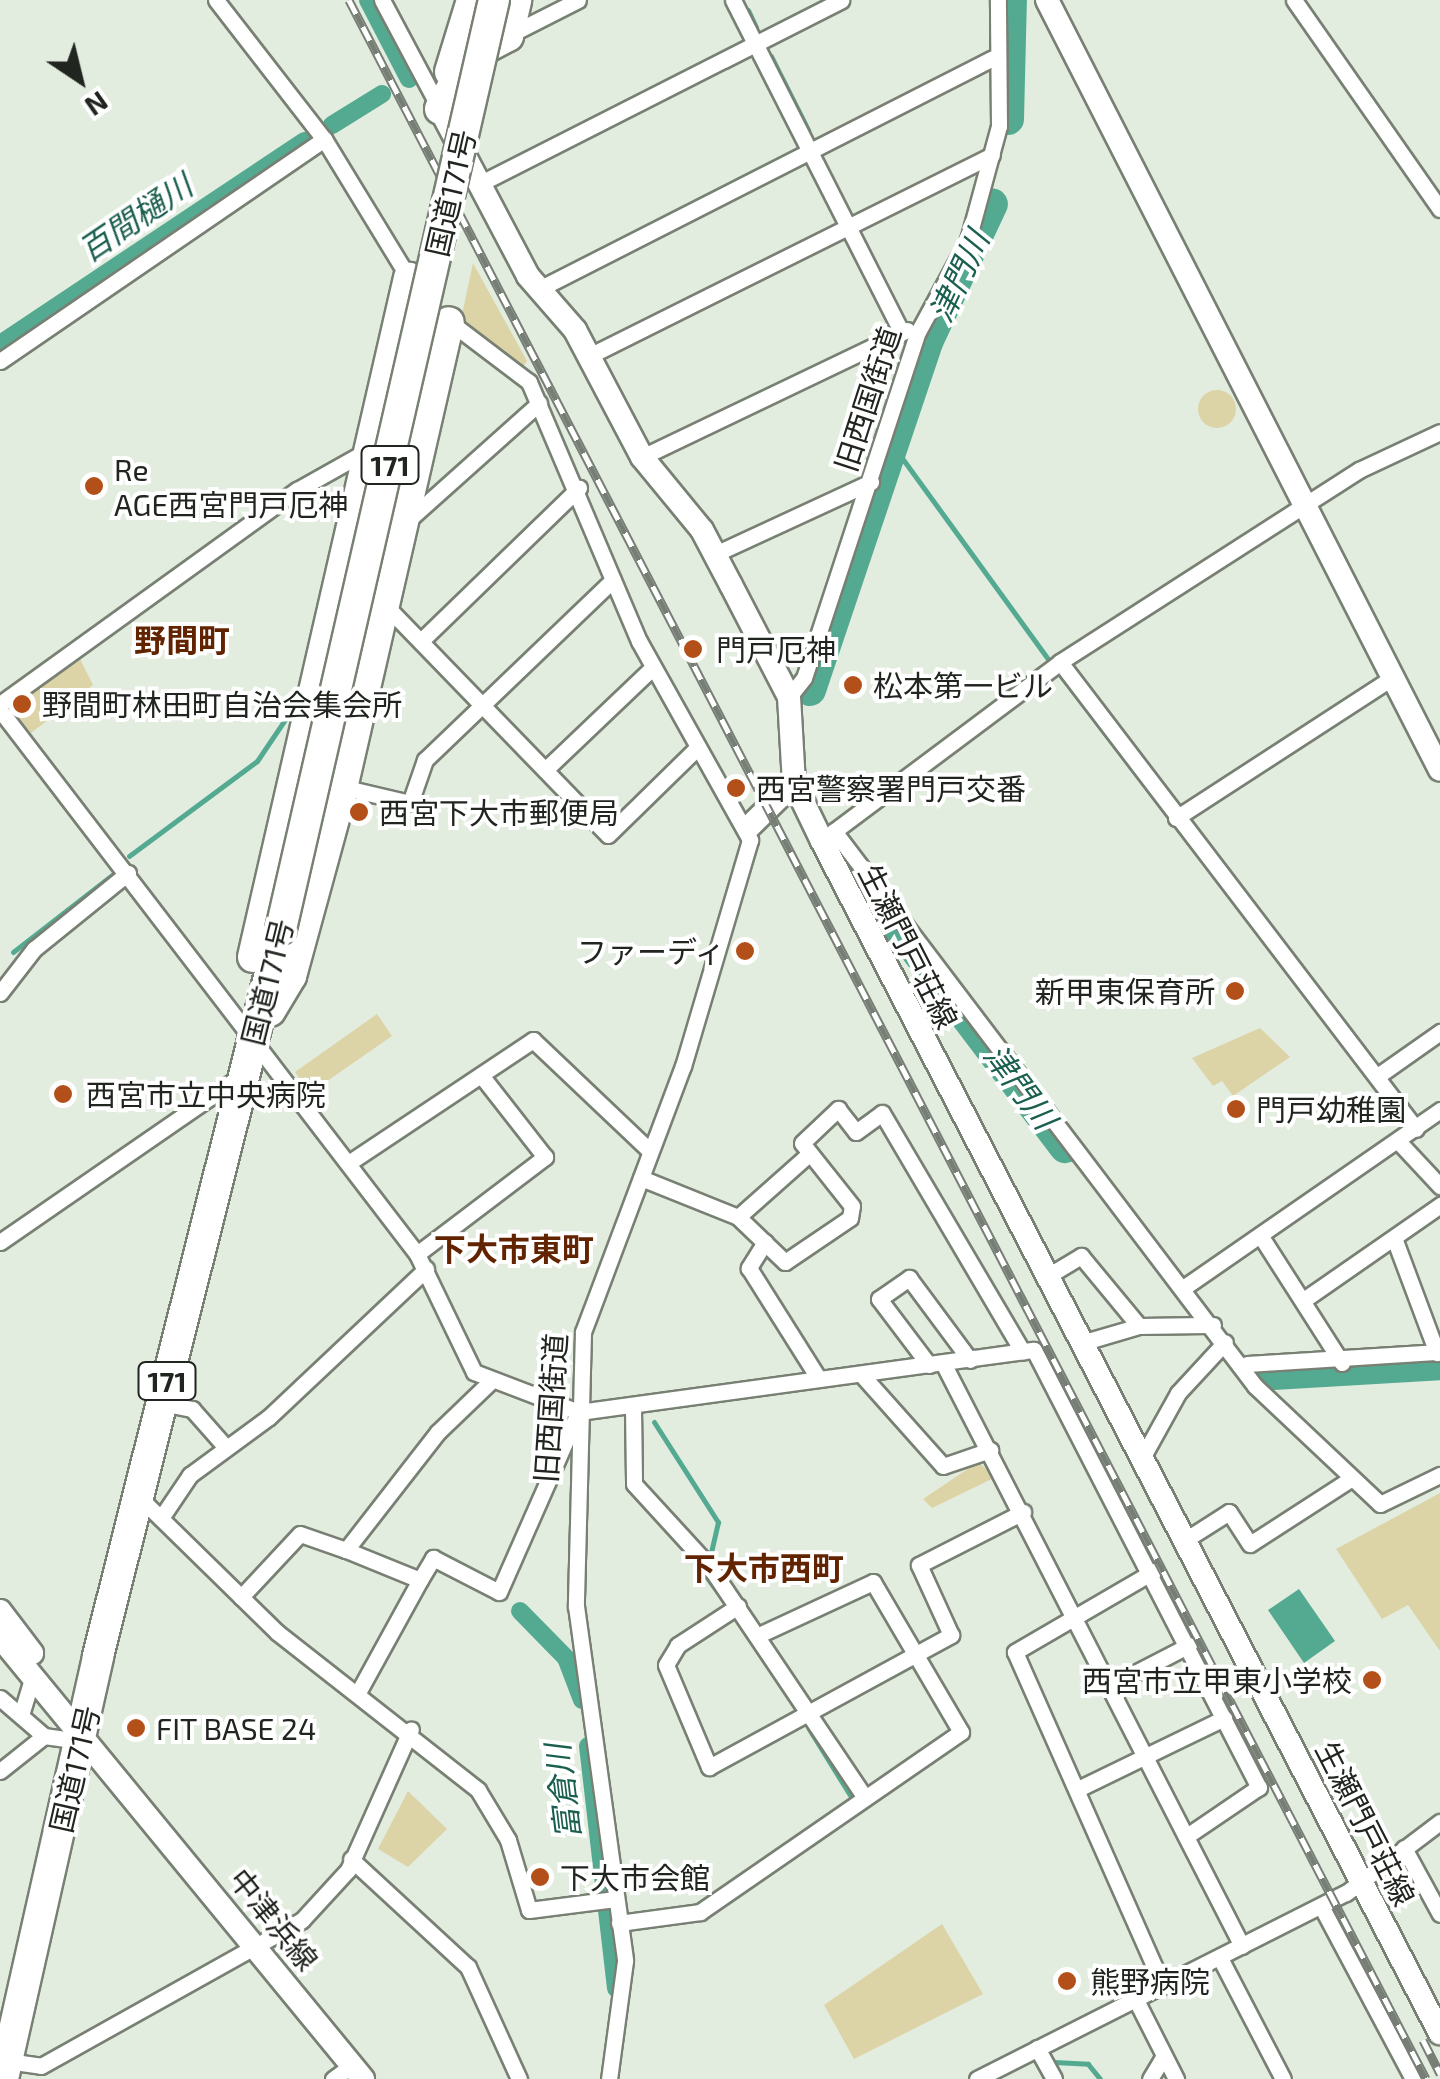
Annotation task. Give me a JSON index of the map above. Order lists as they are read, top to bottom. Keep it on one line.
{"streets":{"highway":["国道171号","171"],"main road":["生瀬門戸荘線","中津浜線"],"street":["旧西国街道"]},"crossings":[["国道171号","171"],["国道171号","中津浜線"],["旧西国街道","生瀬門戸荘線"]],"districts":["野間町","下大市東町","下大市西町"],"water":["百間樋川","津門川","富倉川"],"places":["Re AGE西宮門戸厄神","門戸厄神","松本第一ビル","野間町林田町自治会集会所","西宮警察署門戸交番","西宮下大市郵便局","ファーディ","新甲東保育所","西宮市立中央病院","門戸幼稚園","西宮市立甲東小学校","FIT BASE 24","下大市会館","熊野病院"],"north":"bottom right"}
